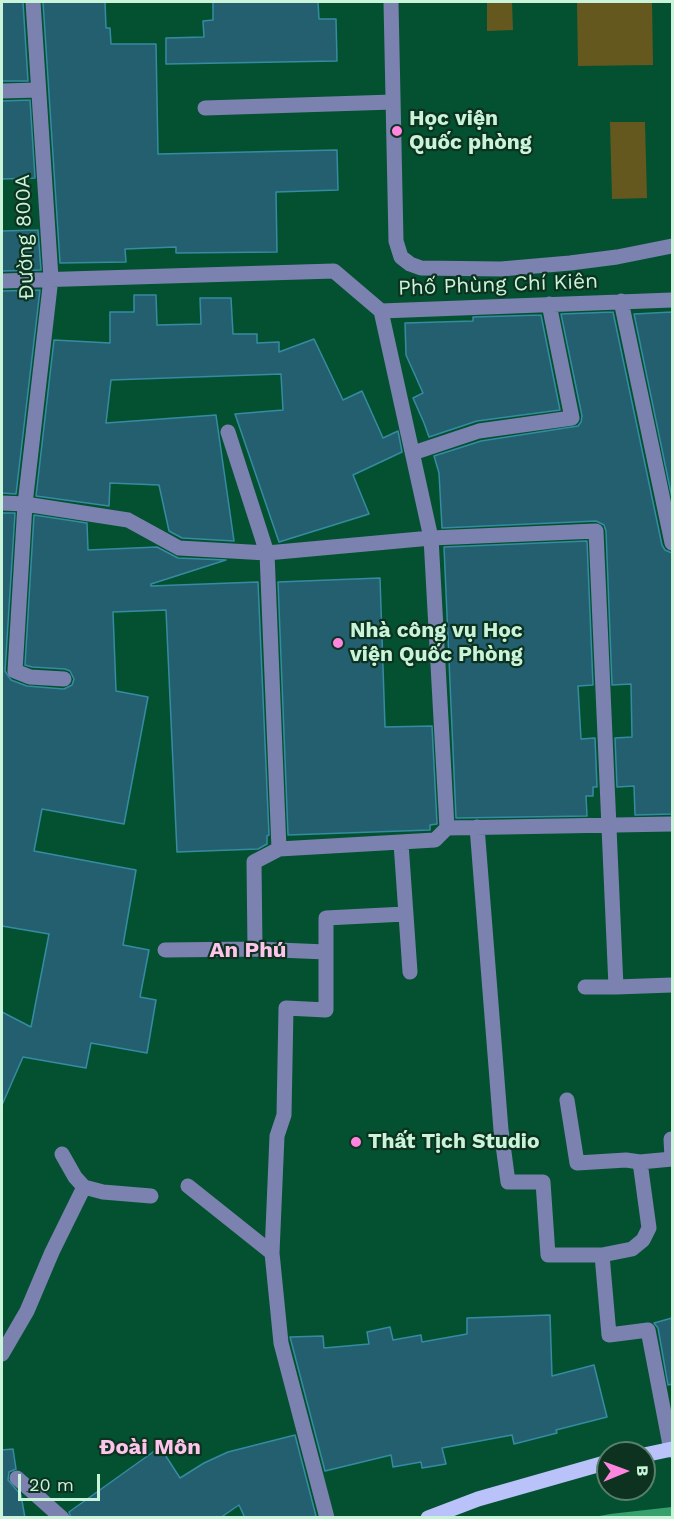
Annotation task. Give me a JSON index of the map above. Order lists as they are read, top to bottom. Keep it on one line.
{"streets":{"street":["Đường 800A","Phố Phùng Chí Kiên"]},"crossings":[["Đường 800A","Phố Phùng Chí Kiên"]],"districts":["An Phú","Đoài Môn"],"places":["Học viện Quốc phòng","Nhà công vụ Học viện Quốc Phòng","Thất Tịch Studio"],"scale_bar":"20 m","north":"right"}
